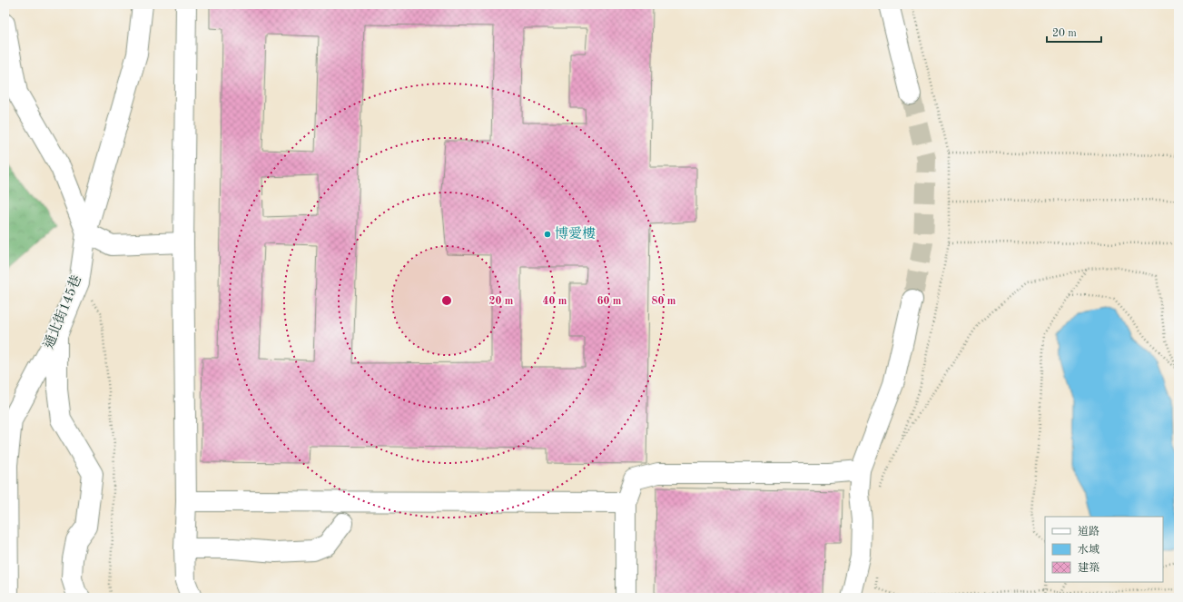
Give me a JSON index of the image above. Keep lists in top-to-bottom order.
{
  "streets": {
    "street": ["通北街145巷"]
  },
  "places": ["博愛樓"],
  "legend": ["道路", "水域", "建築"],
  "scale_bar": "20 m",
  "rings": [
    "20 m",
    "40 m",
    "60 m",
    "80 m"
  ]
}
